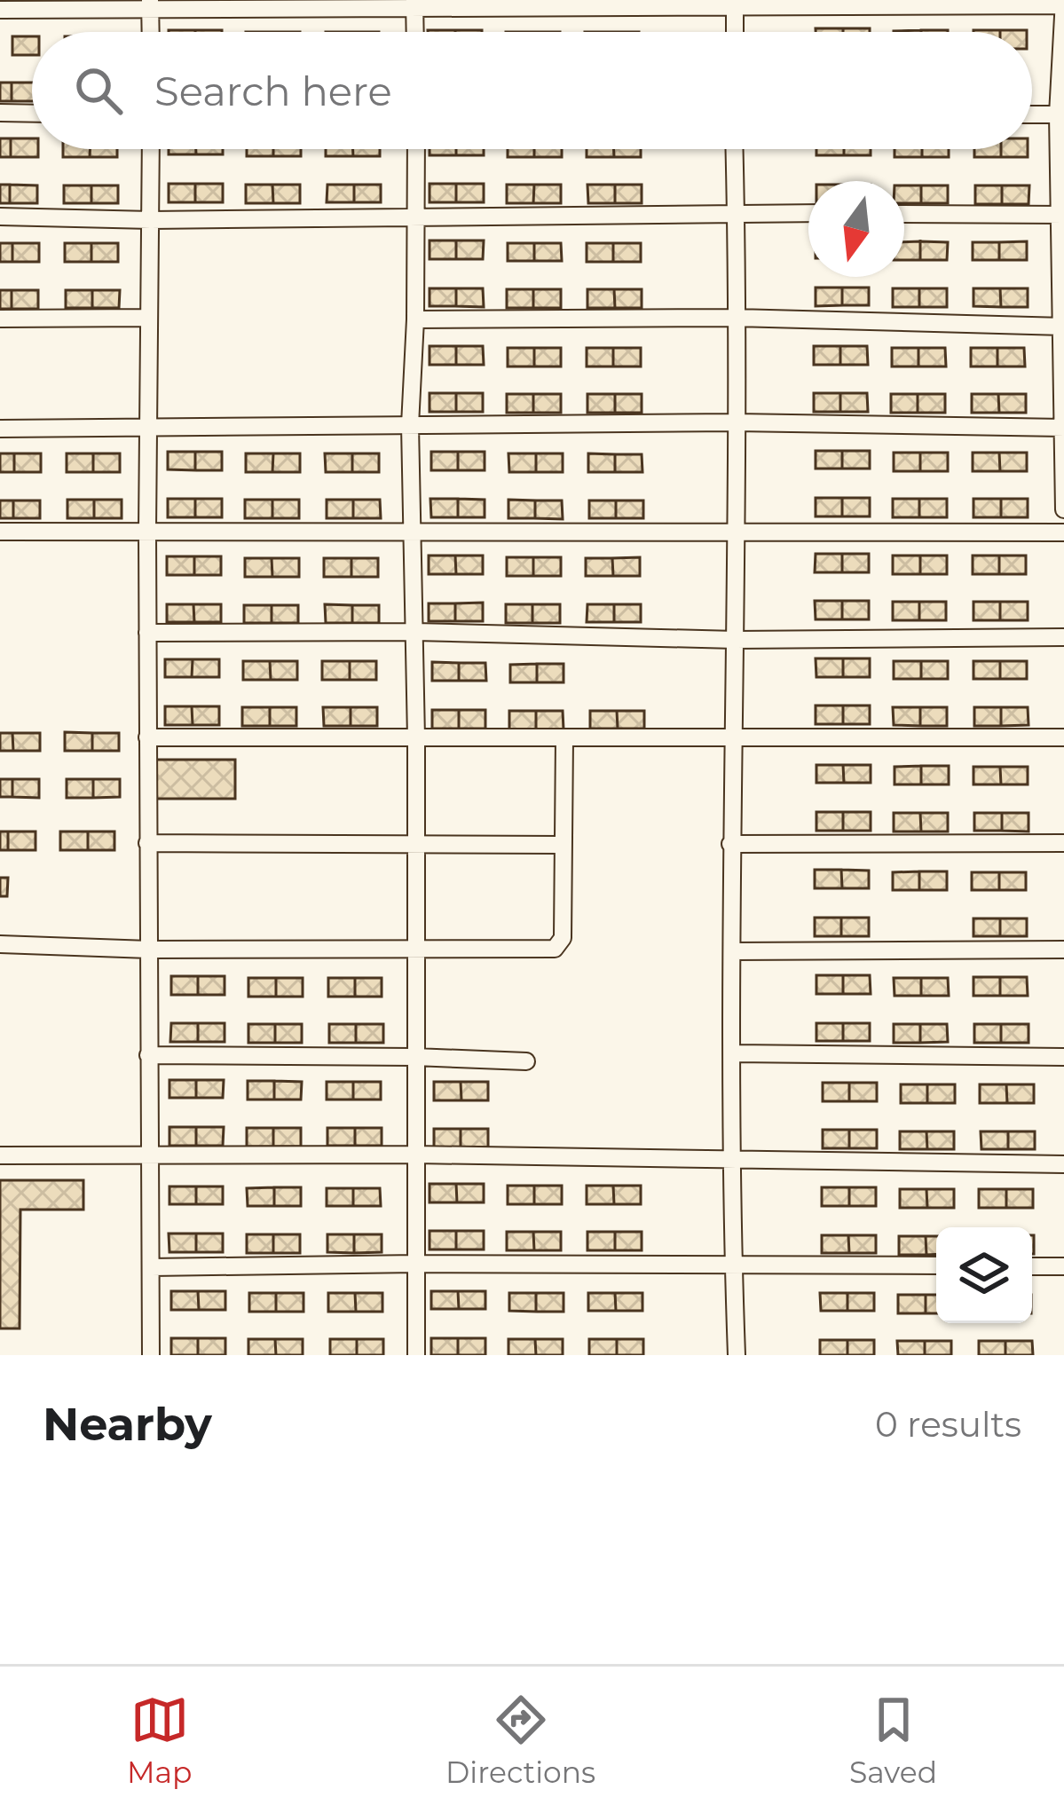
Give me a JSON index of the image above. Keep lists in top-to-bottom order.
{
  "north": "bottom",
  "page": {
    "search": "Search here",
    "heading": ["Nearby", "0 results"],
    "nav": ["Map", "Directions", "Saved"]
  }
}
